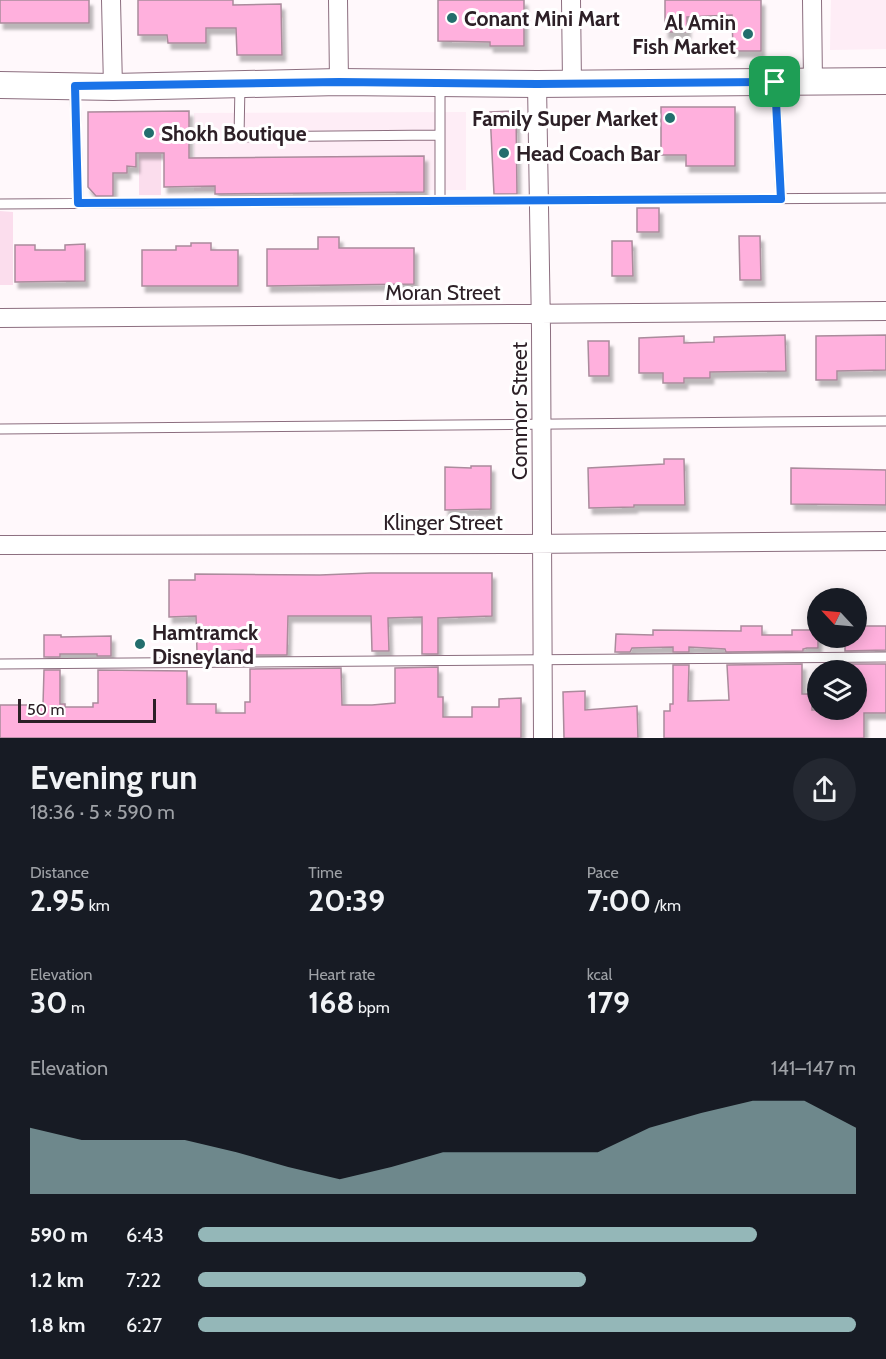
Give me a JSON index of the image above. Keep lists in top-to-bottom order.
{
  "streets": {
    "street": ["Moran Street", "Commor Street", "Klinger Street"]
  },
  "crossings": [
    ["Moran Street", "Commor Street"],
    ["Commor Street", "Klinger Street"]
  ],
  "places": [
    "Conant Mini Mart",
    "Al Amin Fish Market",
    "Family Super Market",
    "Shokh Boutique",
    "Head Coach Bar",
    "Hamtramck Disneyland"
  ],
  "scale_bar": "50 m",
  "north": "top left",
  "page": {
    "scale": "50 m",
    "heading": ["Evening run", "18:36 · 5 × 590 m"],
    "stats": [
      ["Distance", "2.95 km"],
      ["Time", "20:39"],
      ["Pace", "7:00 /km"],
      ["Elevation", "30 m"],
      ["Heart rate", "168 bpm"],
      ["kcal", "179"]
    ],
    "chart": ["Elevation", "141–147 m"],
    "list": [
      {
        "name": "590 m",
        "note": "6:43"
      },
      {
        "name": "1.2 km",
        "note": "7:22"
      },
      {
        "name": "1.8 km",
        "note": "6:27"
      }
    ]
  }
}
